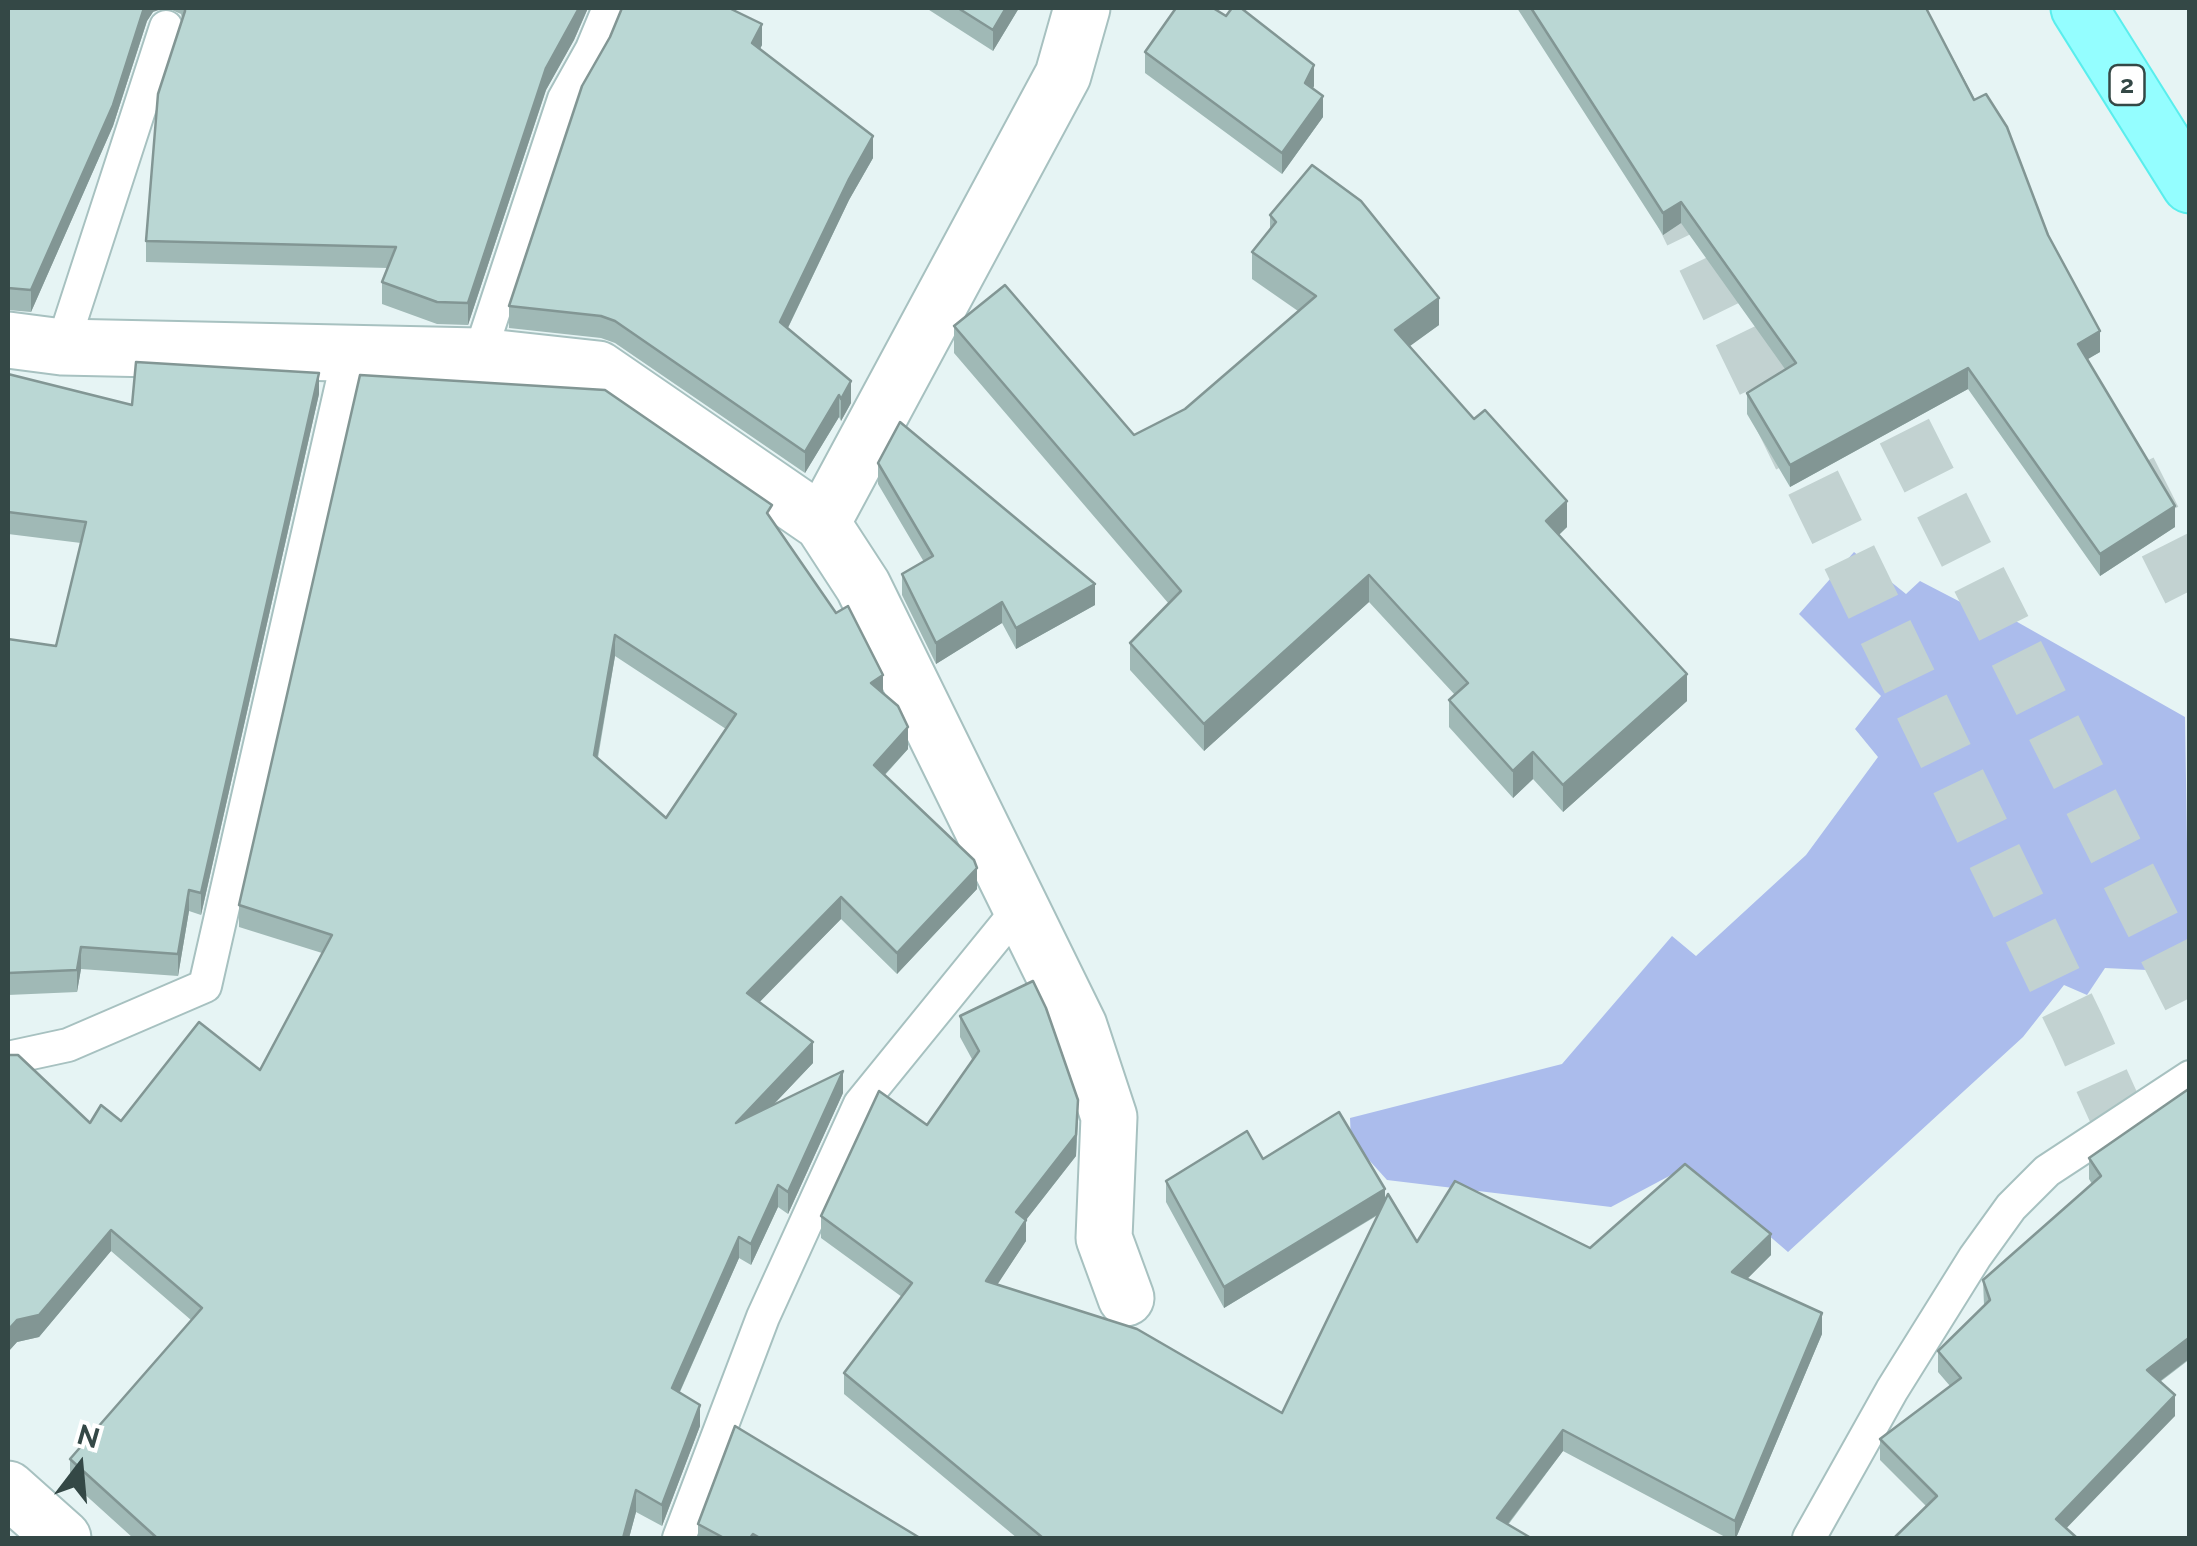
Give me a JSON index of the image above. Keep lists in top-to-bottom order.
{
  "streets": {
    "main road": ["2"]
  },
  "north": "top"
}
